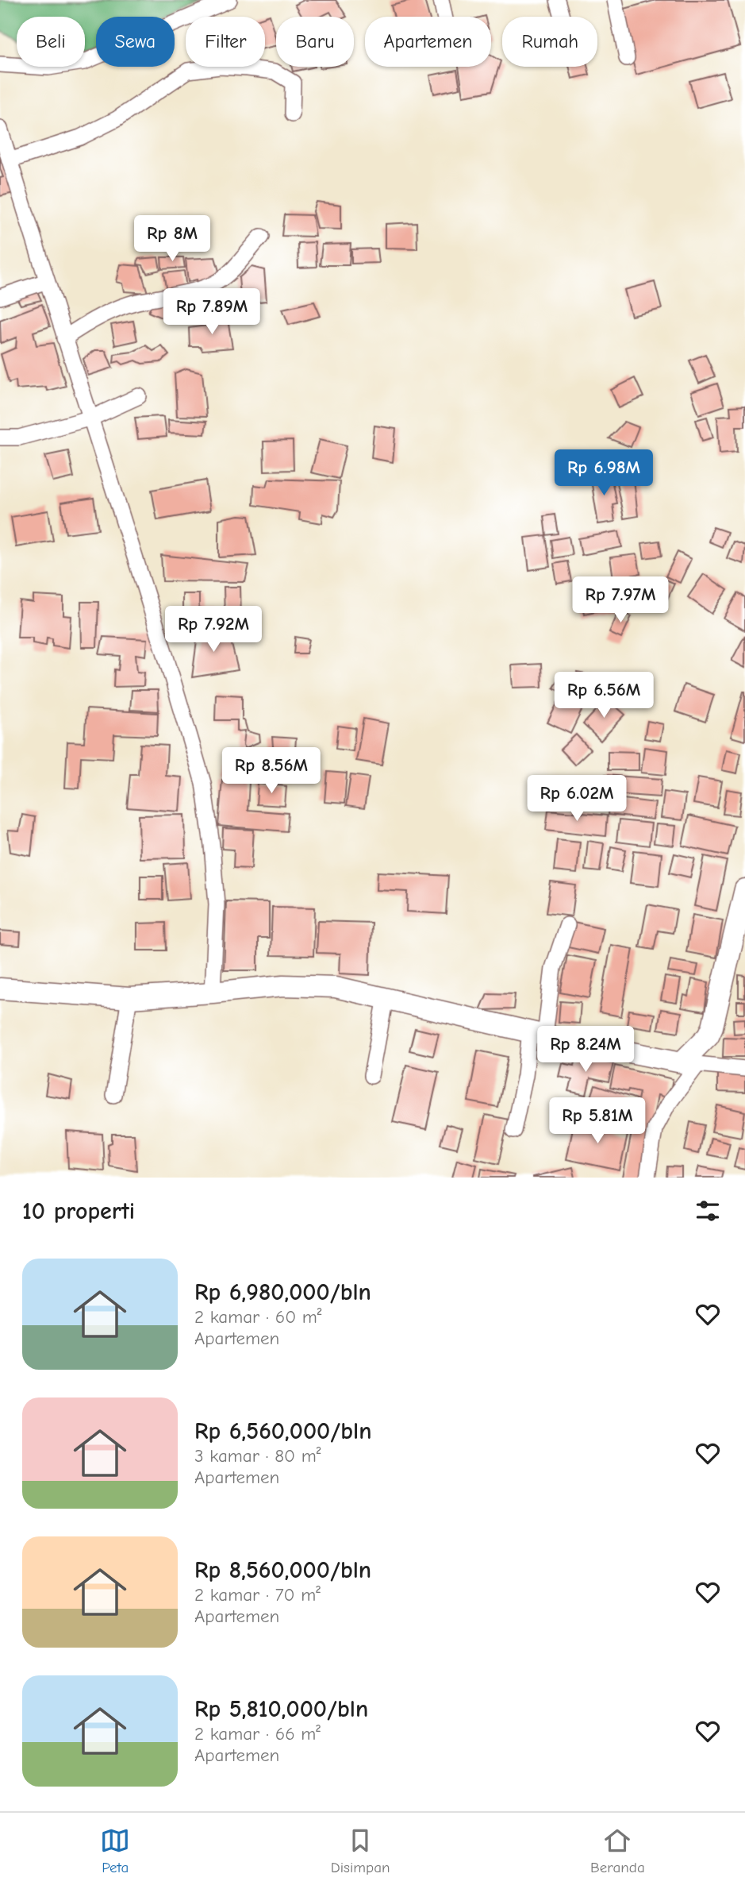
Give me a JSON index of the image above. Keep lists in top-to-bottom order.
{
  "page": {
    "chip": [
      "Beli",
      "Sewa",
      "Filter",
      "Baru",
      "Apartemen",
      "Rumah"
    ],
    "price": [
      "Rp 8M",
      "Rp 7.89M",
      "Rp 6.98M",
      "Rp 7.97M",
      "Rp 7.92M",
      "Rp 6.56M",
      "Rp 8.56M",
      "Rp 6.02M",
      "Rp 8.24M",
      "Rp 5.81M"
    ],
    "heading": "10 properti",
    "list": [
      {
        "name": "Rp 6,980,000/bln",
        "note": "2 kamar · 60 m² · Apartemen"
      },
      {
        "name": "Rp 6,560,000/bln",
        "note": "3 kamar · 80 m² · Apartemen"
      },
      {
        "name": "Rp 8,560,000/bln",
        "note": "2 kamar · 70 m² · Apartemen"
      },
      {
        "name": "Rp 5,810,000/bln",
        "note": "2 kamar · 66 m² · Apartemen"
      }
    ],
    "tabs": ["Peta", "Disimpan", "Beranda"]
  }
}
